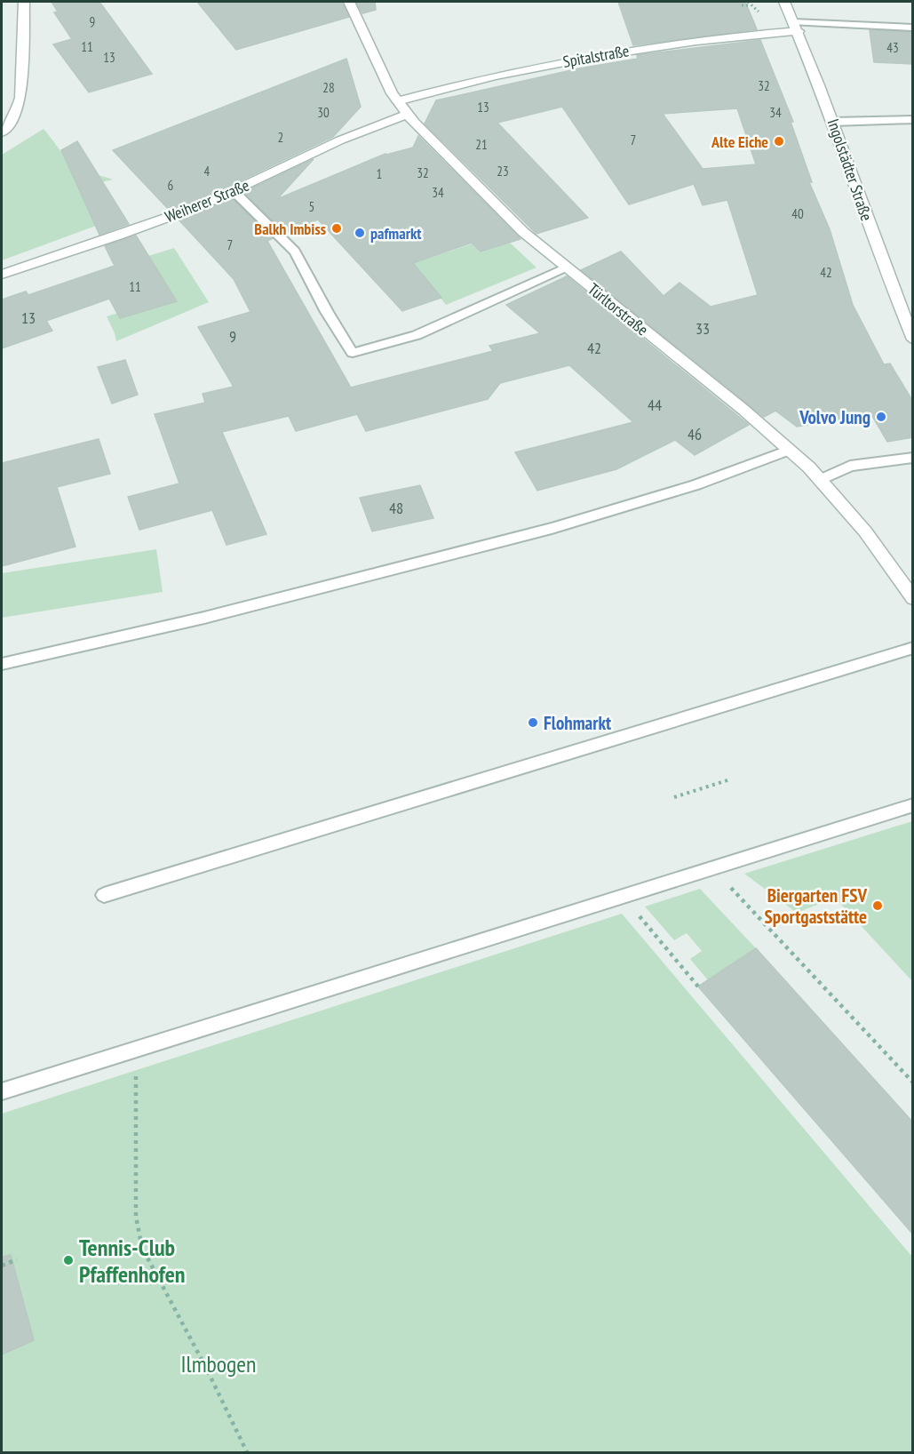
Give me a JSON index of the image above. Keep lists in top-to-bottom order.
{
  "streets": {
    "street": [
      "Spitalstraße",
      "Ingolstädter Straße",
      "Weiherer Straße",
      "Türltorstraße"
    ]
  },
  "crossings": [
    ["Spitalstraße", "Ingolstädter Straße"],
    ["Spitalstraße", "Türltorstraße"],
    ["Weiherer Straße", "Türltorstraße"]
  ],
  "parks": ["Ilmbogen"],
  "places": [
    "Alte Eiche",
    "Balkh Imbiss",
    "pafmarkt",
    "Volvo Jung",
    "Flohmarkt",
    "Biergarten FSV Sportgaststätte",
    "Tennis-Club Pfaffenhofen"
  ],
  "house_numbers": [
    "9",
    "11",
    "43",
    "13",
    "32",
    "28",
    "13",
    "30",
    "34",
    "2",
    "7",
    "21",
    "4",
    "23",
    "32",
    "1",
    "6",
    "34",
    "5",
    "40",
    "7",
    "42",
    "11",
    "13",
    "33",
    "9",
    "42",
    "44",
    "46",
    "48"
  ]
}
